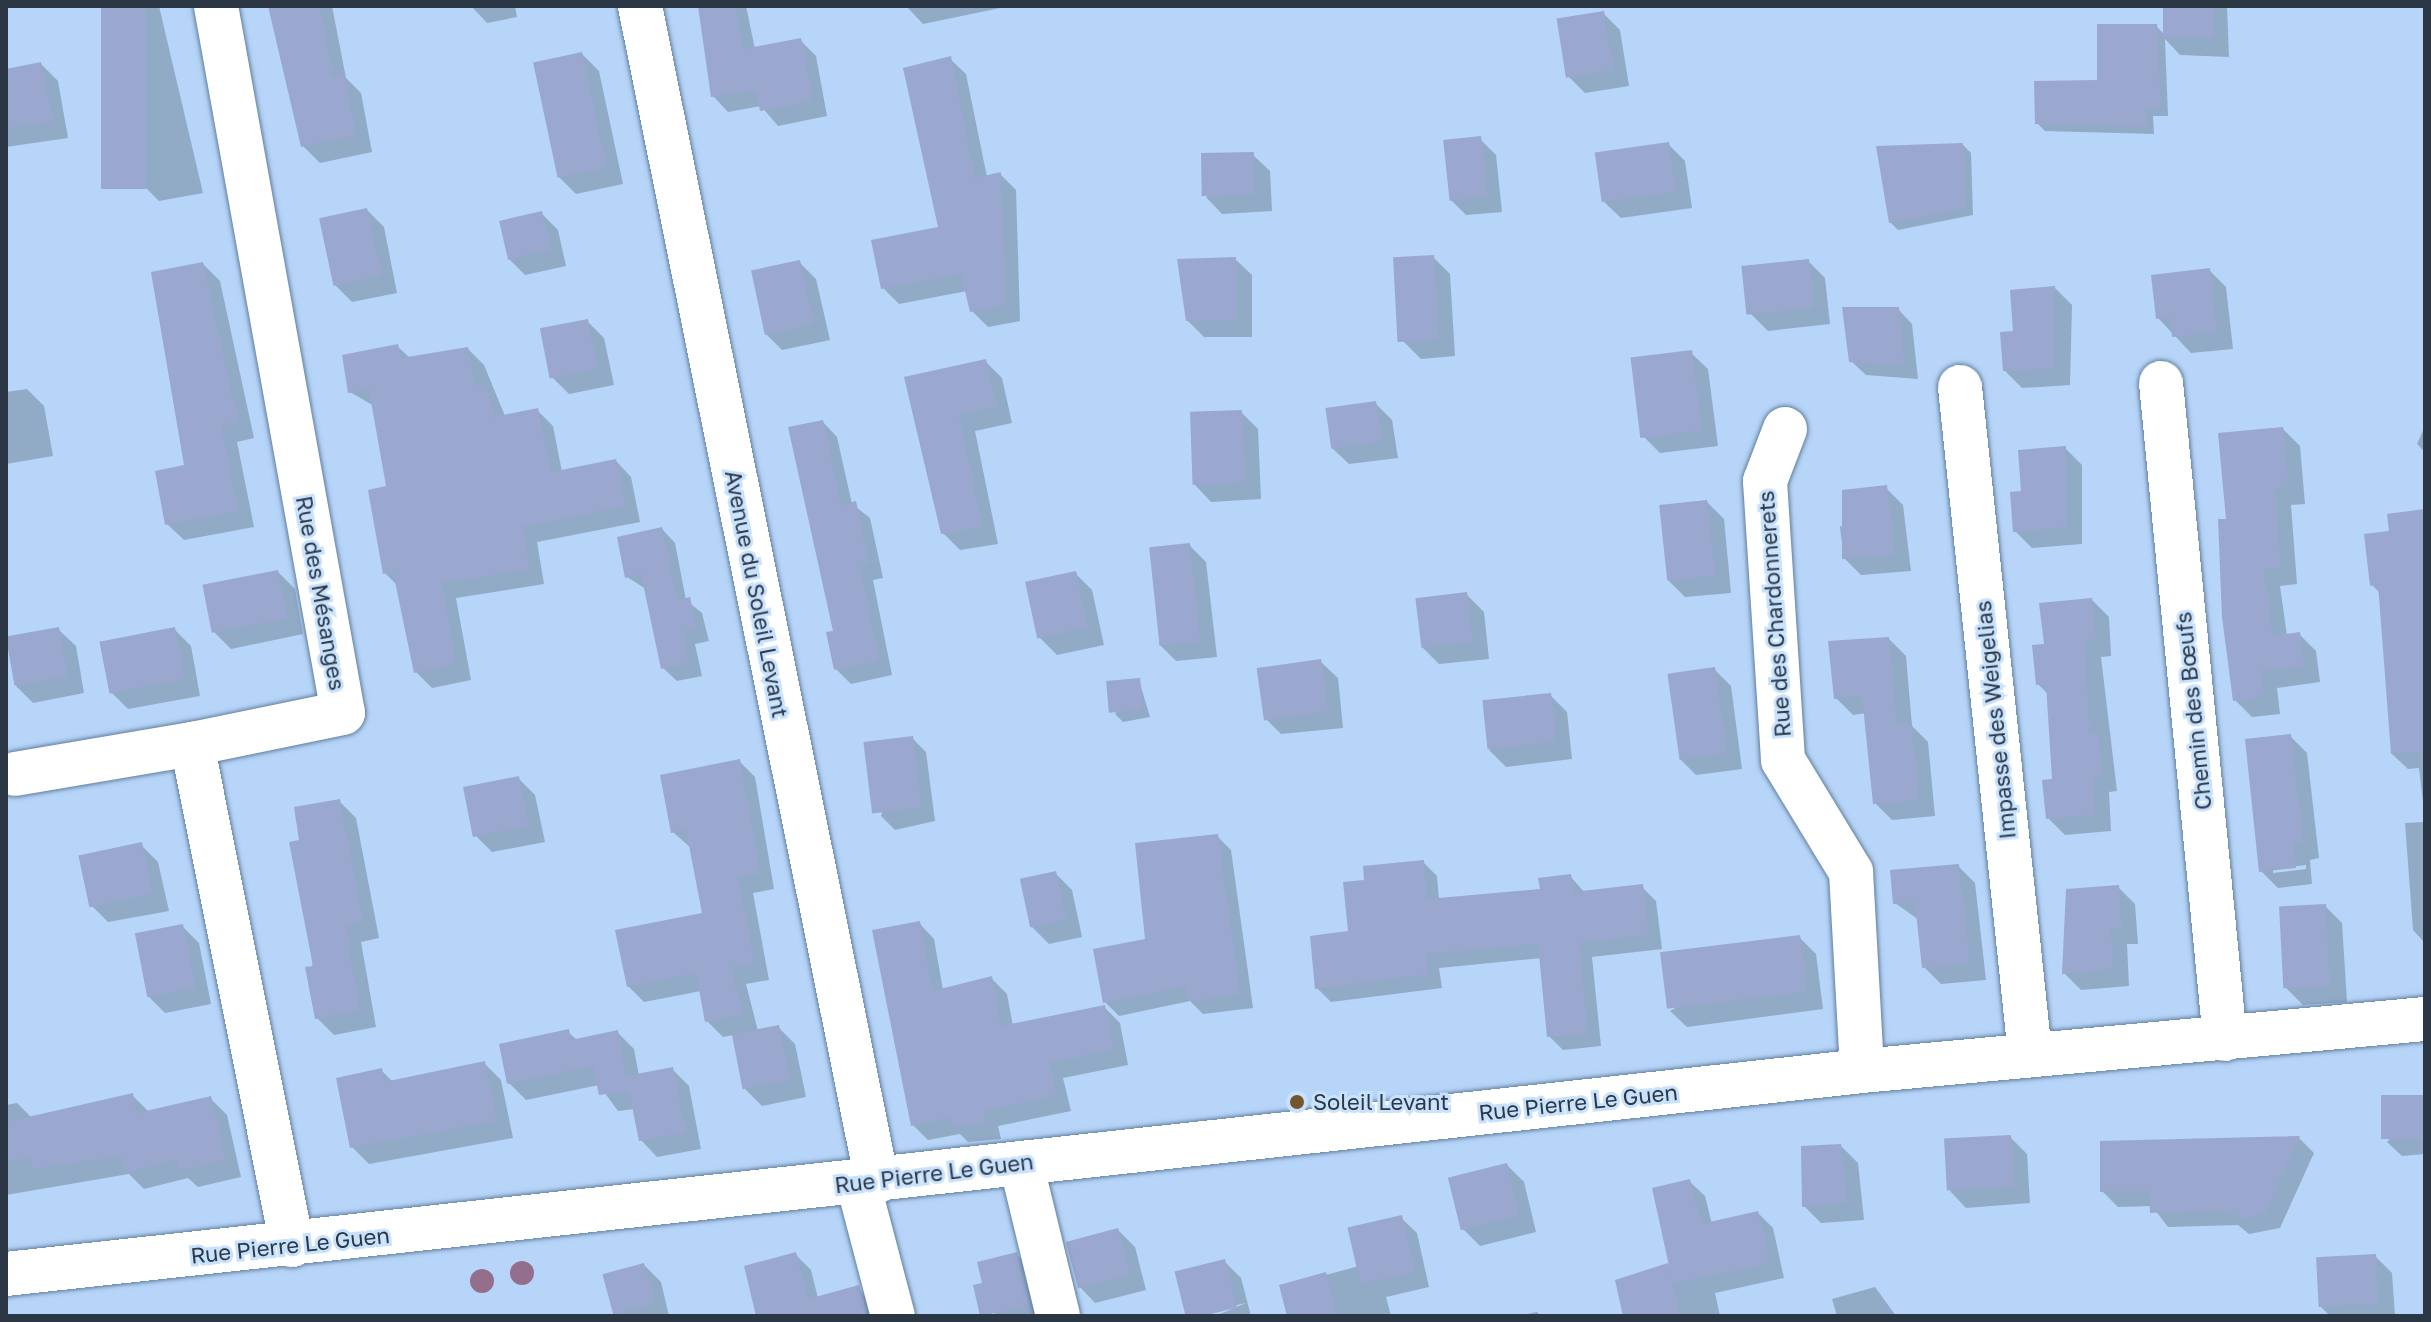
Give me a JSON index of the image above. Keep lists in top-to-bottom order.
{
  "streets": {
    "street": [
      "Rue des Mésanges",
      "Avenue du Soleil Levant",
      "Rue des Chardonnerets",
      "Chemin des Bœufs",
      "Impasse des Weigelias",
      "Rue Pierre Le Guen"
    ]
  },
  "crossings": [
    ["Avenue du Soleil Levant", "Rue Pierre Le Guen"],
    ["Rue des Chardonnerets", "Rue Pierre Le Guen"]
  ],
  "places": ["Soleil Levant"]
}
